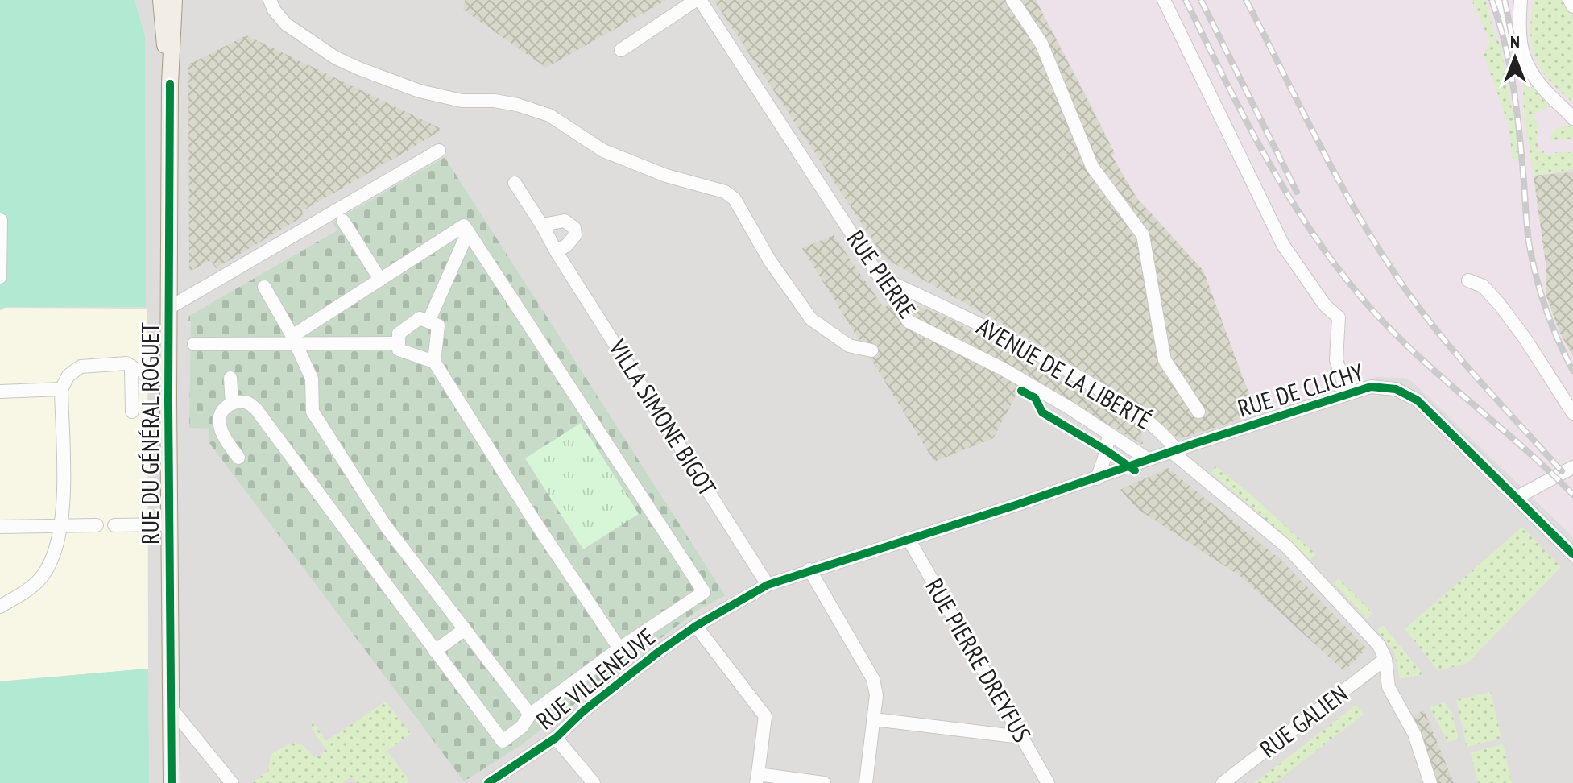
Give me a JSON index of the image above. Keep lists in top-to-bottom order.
{
  "streets": {
    "main road": ["RUE DU GÉNÉRAL ROGUET"],
    "street": [
      "RUE PIERRE",
      "AVENUE DE LA LIBERTÉ",
      "RUE DE CLICHY",
      "VILLA SIMONE BIGOT",
      "RUE PIERRE DREYFUS",
      "RUE VILLENEUVE",
      "RUE GALIEN"
    ]
  },
  "crossings": [
    ["RUE PIERRE", "AVENUE DE LA LIBERTÉ"],
    ["RUE PIERRE", "RUE DE CLICHY"],
    ["AVENUE DE LA LIBERTÉ", "RUE DE CLICHY"],
    ["AVENUE DE LA LIBERTÉ", "RUE GALIEN"],
    ["RUE DE CLICHY", "RUE PIERRE DREYFUS"],
    ["RUE DE CLICHY", "RUE VILLENEUVE"],
    ["VILLA SIMONE BIGOT", "RUE VILLENEUVE"],
    ["RUE PIERRE DREYFUS", "RUE VILLENEUVE"]
  ],
  "north": "top"
}
